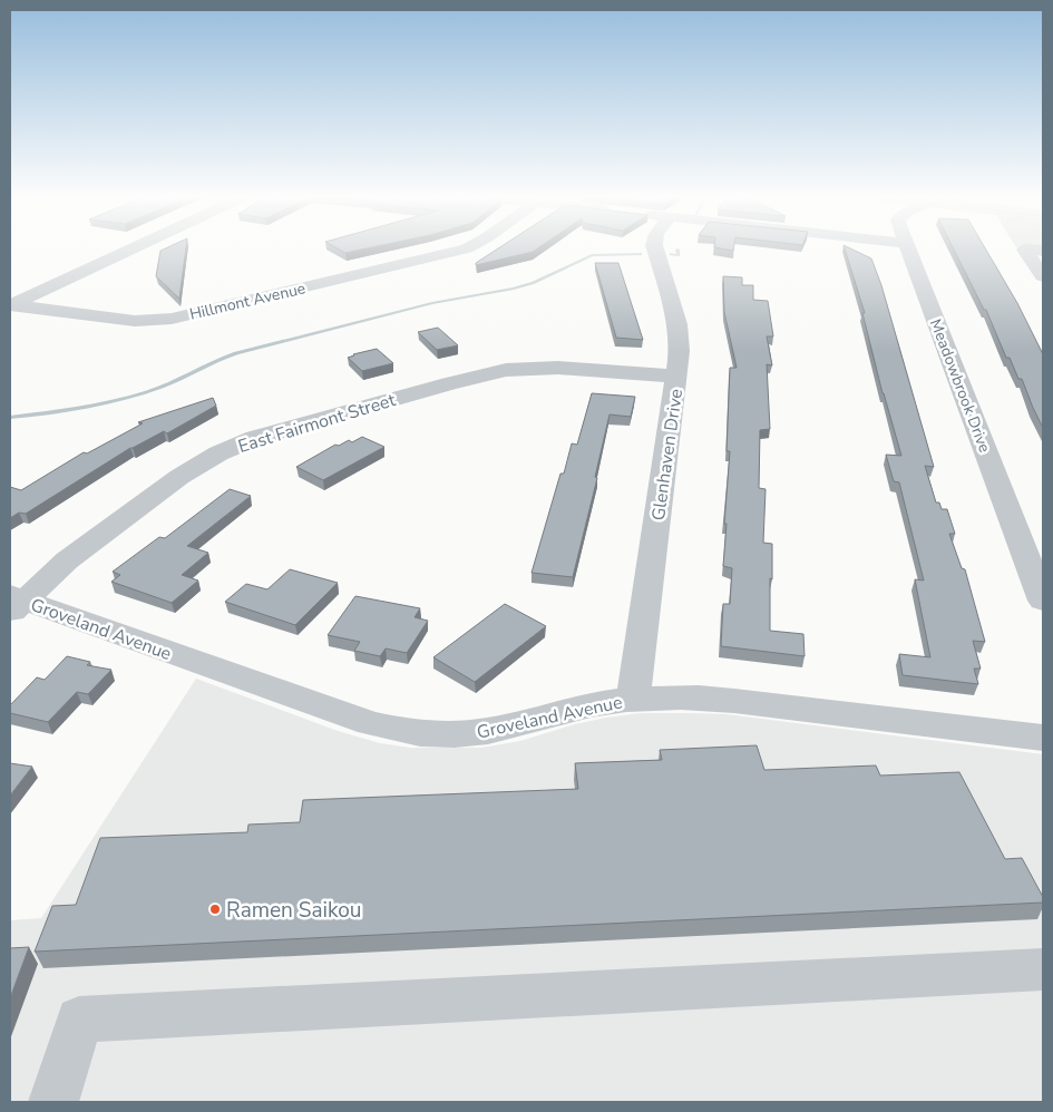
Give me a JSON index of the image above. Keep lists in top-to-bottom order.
{
  "streets": {
    "street": [
      "Hillmont Avenue",
      "Meadowbrook Drive",
      "East Fairmont Street",
      "Glenhaven Drive",
      "Groveland Avenue"
    ]
  },
  "crossings": [
    ["East Fairmont Street", "Glenhaven Drive"],
    ["East Fairmont Street", "Groveland Avenue"],
    ["Glenhaven Drive", "Groveland Avenue"]
  ],
  "places": ["Ramen Saikou"]
}
